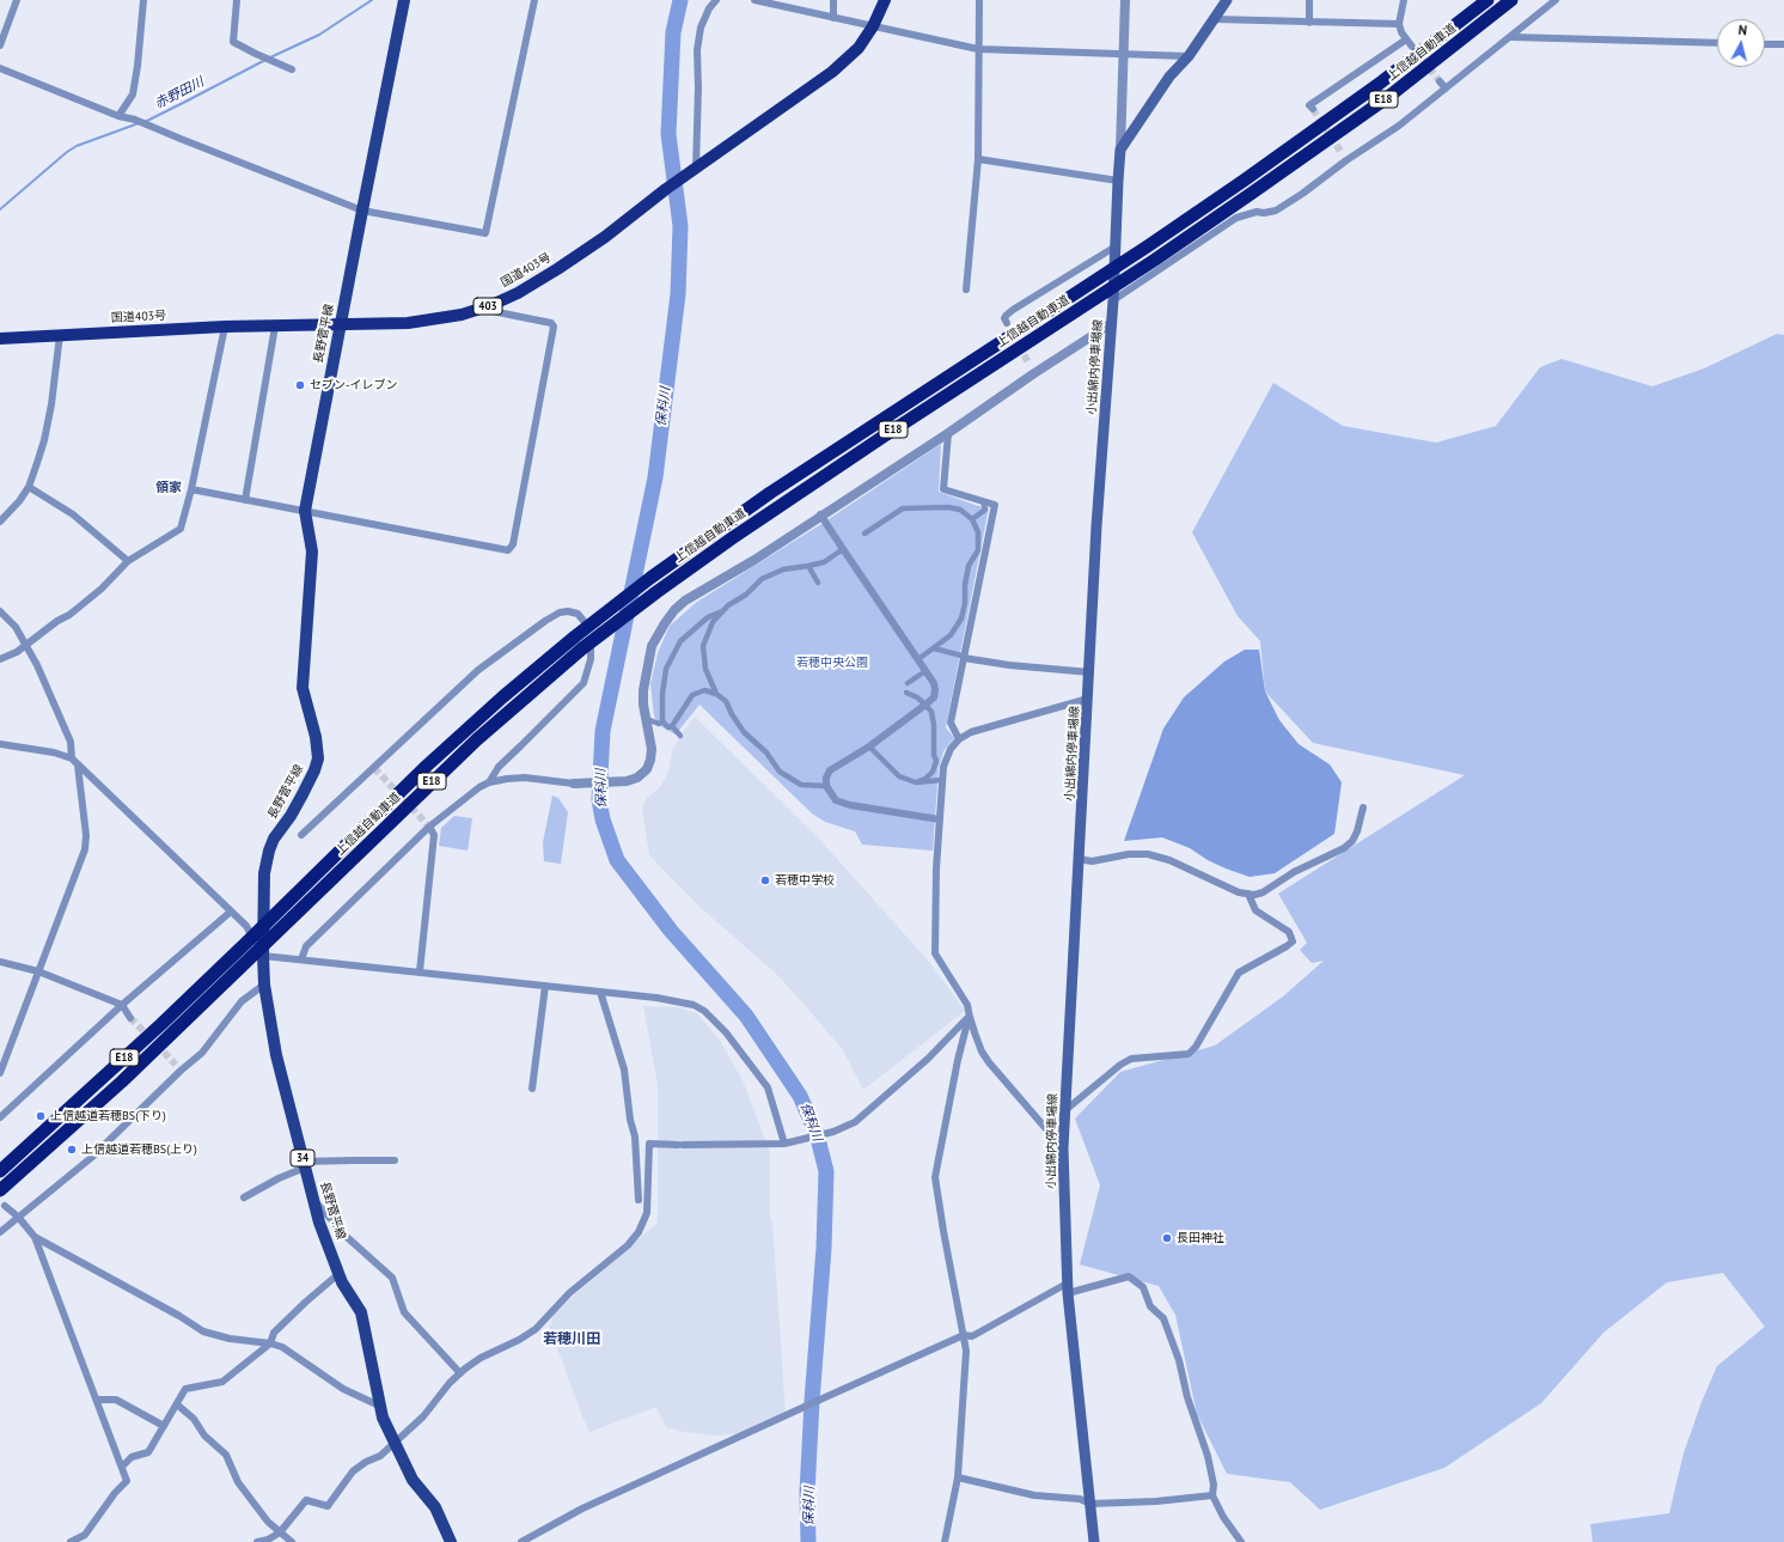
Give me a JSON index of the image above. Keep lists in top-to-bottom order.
{
  "streets": {
    "highway": [
      "上信越自動車道",
      "E18",
      "国道403号",
      "403"
    ],
    "main road": ["長野菅平線", "小出綿内停車場線", "34"]
  },
  "crossings": [
    ["国道403号", "長野菅平線"]
  ],
  "districts": ["領家", "若穂川田"],
  "water": ["赤野田川", "保科川"],
  "parks": ["若穂中央公園"],
  "places": [
    "セブン-イレブン",
    "若穂中学校",
    "上信越道若穂BS(下り)",
    "上信越道若穂BS(上り)",
    "長田神社"
  ],
  "north": "top"
}
